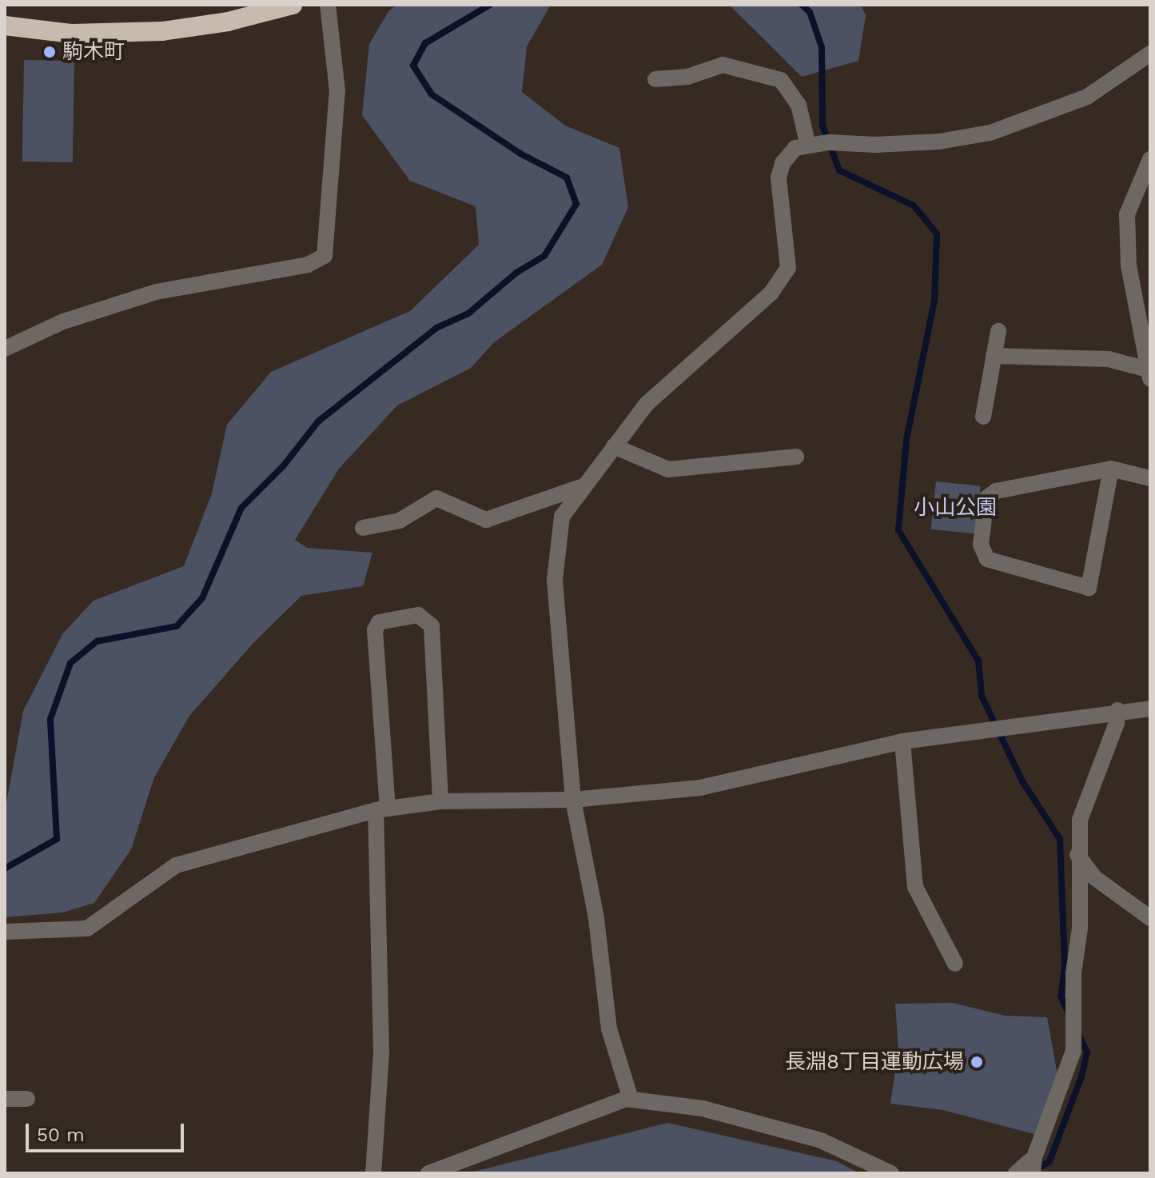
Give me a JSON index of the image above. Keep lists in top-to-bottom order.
{
  "parks": ["小山公園"],
  "places": ["駒木町", "長淵8丁目運動広場"],
  "scale_bar": "50 m"
}
